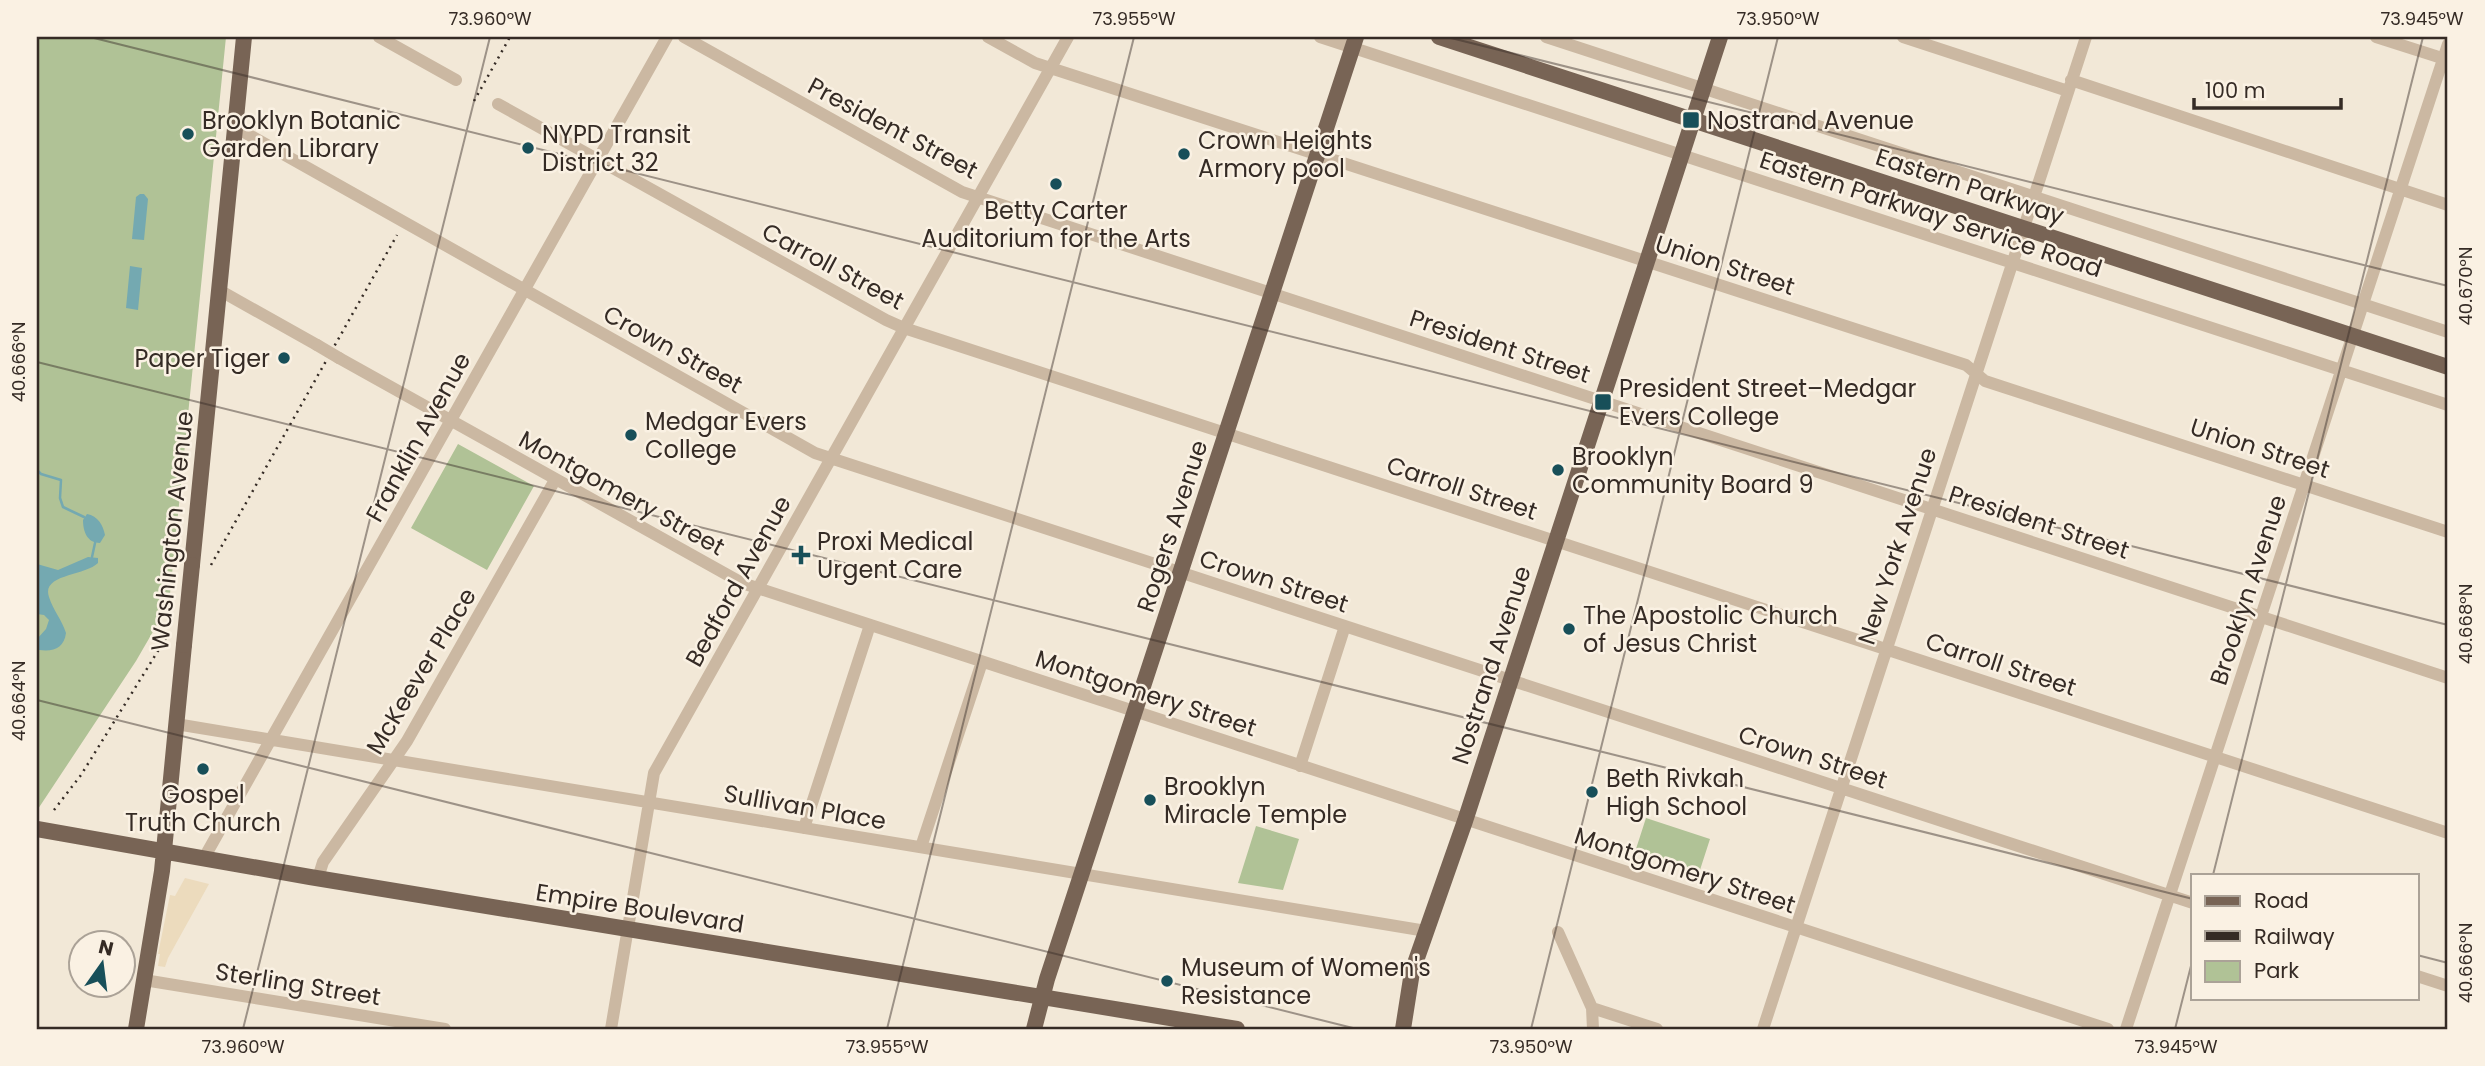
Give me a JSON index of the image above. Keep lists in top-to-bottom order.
{
  "streets": {
    "main road": [
      "Eastern Parkway",
      "Rogers Avenue",
      "Washington Avenue",
      "Nostrand Avenue",
      "Empire Boulevard"
    ],
    "street": [
      "President Street",
      "Eastern Parkway Service Road",
      "Union Street",
      "Carroll Street",
      "Crown Street",
      "Franklin Avenue",
      "Montgomery Street",
      "New York Avenue",
      "Bedford Avenue",
      "Brooklyn Avenue",
      "McKeever Place",
      "Sullivan Place",
      "Sterling Street"
    ]
  },
  "crossings": [
    ["President Street", "Rogers Avenue"],
    ["President Street", "New York Avenue"],
    ["President Street", "Bedford Avenue"],
    ["President Street", "Brooklyn Avenue"],
    ["President Street", "Nostrand Avenue"],
    ["Eastern Parkway", "New York Avenue"],
    ["Eastern Parkway", "Brooklyn Avenue"],
    ["Eastern Parkway", "Nostrand Avenue"],
    ["Eastern Parkway Service Road", "Rogers Avenue"],
    ["Eastern Parkway Service Road", "New York Avenue"],
    ["Eastern Parkway Service Road", "Brooklyn Avenue"],
    ["Eastern Parkway Service Road", "Nostrand Avenue"],
    ["Union Street", "Rogers Avenue"],
    ["Union Street", "New York Avenue"],
    ["Union Street", "Bedford Avenue"],
    ["Union Street", "Brooklyn Avenue"],
    ["Union Street", "Nostrand Avenue"],
    ["Carroll Street", "Franklin Avenue"],
    ["Carroll Street", "Rogers Avenue"],
    ["Carroll Street", "New York Avenue"],
    ["Carroll Street", "Bedford Avenue"],
    ["Carroll Street", "Brooklyn Avenue"],
    ["Carroll Street", "Nostrand Avenue"],
    ["Crown Street", "Franklin Avenue"],
    ["Crown Street", "Rogers Avenue"],
    ["Crown Street", "Washington Avenue"],
    ["Crown Street", "New York Avenue"],
    ["Crown Street", "Bedford Avenue"],
    ["Crown Street", "Brooklyn Avenue"],
    ["Crown Street", "Nostrand Avenue"],
    ["Franklin Avenue", "Montgomery Street"],
    ["Franklin Avenue", "Sullivan Place"],
    ["Franklin Avenue", "Empire Boulevard"],
    ["Montgomery Street", "Rogers Avenue"],
    ["Montgomery Street", "Washington Avenue"],
    ["Montgomery Street", "New York Avenue"],
    ["Montgomery Street", "Bedford Avenue"],
    ["Montgomery Street", "Nostrand Avenue"],
    ["Montgomery Street", "McKeever Place"],
    ["Rogers Avenue", "Sullivan Place"],
    ["Rogers Avenue", "Empire Boulevard"],
    ["Washington Avenue", "Sullivan Place"],
    ["Washington Avenue", "Empire Boulevard"],
    ["Washington Avenue", "Sterling Street"],
    ["Bedford Avenue", "Sullivan Place"],
    ["Bedford Avenue", "Empire Boulevard"],
    ["Nostrand Avenue", "Sullivan Place"],
    ["McKeever Place", "Sullivan Place"],
    ["McKeever Place", "Empire Boulevard"]
  ],
  "places": {
    "transit": ["Nostrand Avenue", "President Street–Medgar Evers College"],
    "other": [
      "Brooklyn Botanic Garden Library",
      "NYPD Transit District 32",
      "Crown Heights Armory pool",
      "Betty Carter Auditorium for the Arts",
      "Paper Tiger",
      "Medgar Evers College",
      "Brooklyn Community Board 9",
      "The Apostolic Church of Jesus Christ",
      "Gospel Truth Church",
      "Beth Rivkah High School",
      "Brooklyn Miracle Temple",
      "Museum of Women's Resistance"
    ],
    "health": ["Proxi Medical Urgent Care"]
  },
  "legend": ["Road", "Railway", "Park"],
  "scale_bar": "100 m",
  "north": "top",
  "coordinates": [
    "73.960°W",
    "73.955°W",
    "73.950°W",
    "73.945°W",
    "40.670°N",
    "40.666°N",
    "40.668°N",
    "40.664°N"
  ]
}
